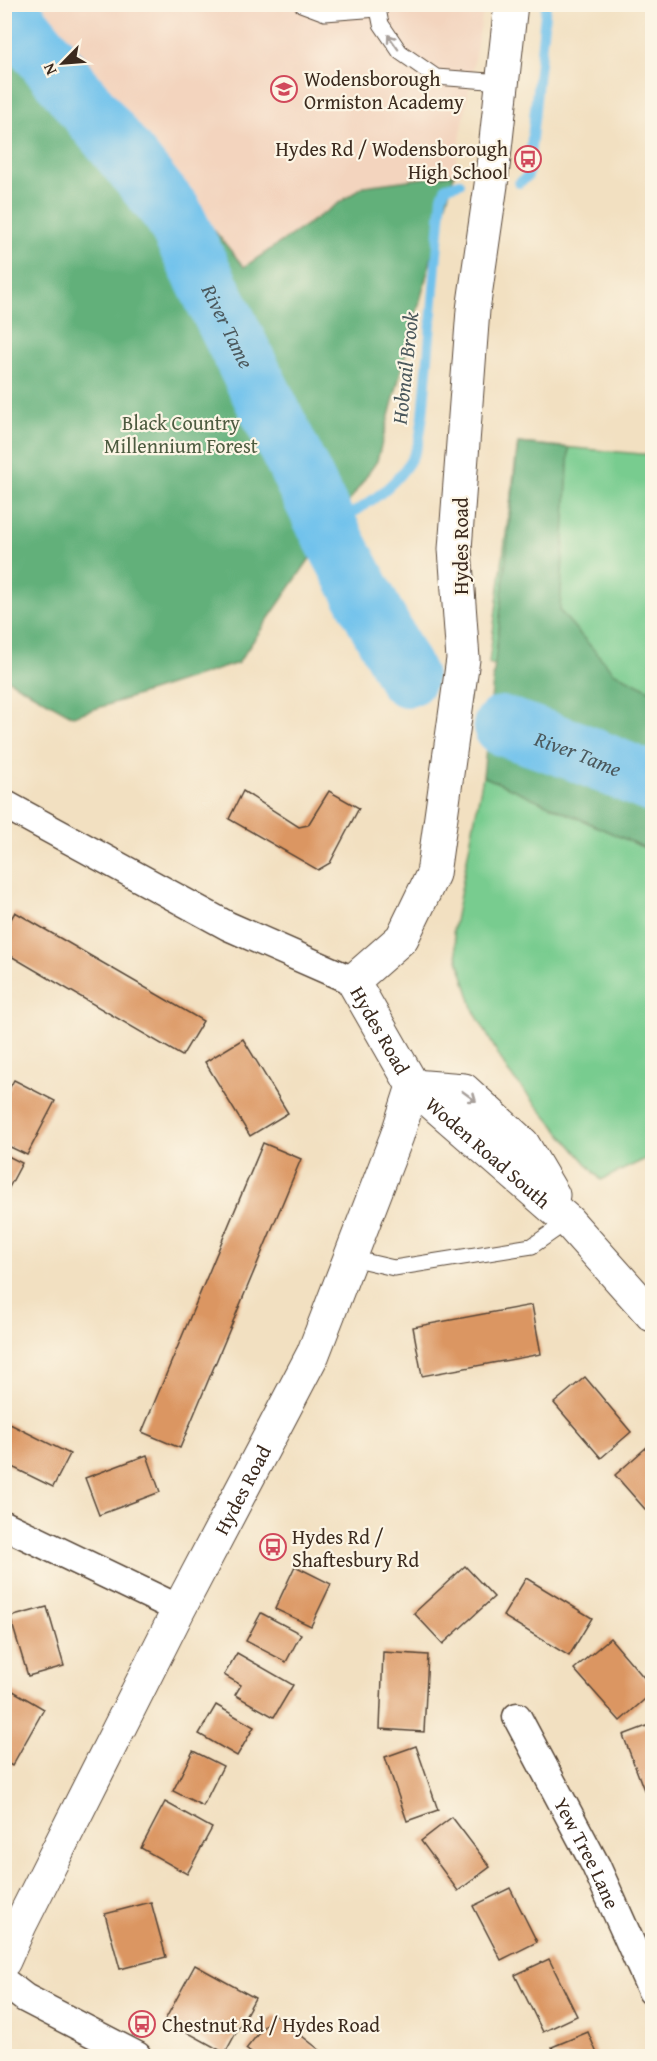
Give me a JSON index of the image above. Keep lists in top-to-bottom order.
{
  "streets": {
    "street": ["Hydes Road", "Woden Road South", "Yew Tree Lane"]
  },
  "crossings": [
    ["Hydes Road", "Woden Road South"]
  ],
  "water": ["River Tame", "Hobnail Brook"],
  "parks": ["Black Country Millennium Forest"],
  "places": {
    "school or university": ["Wodensborough Ormiston Academy"],
    "bus stop": ["Hydes Rd / Wodensborough High School", "Hydes Rd / Shaftesbury Rd", "Chestnut Rd / Hydes Road"]
  },
  "north": "bottom left"
}
